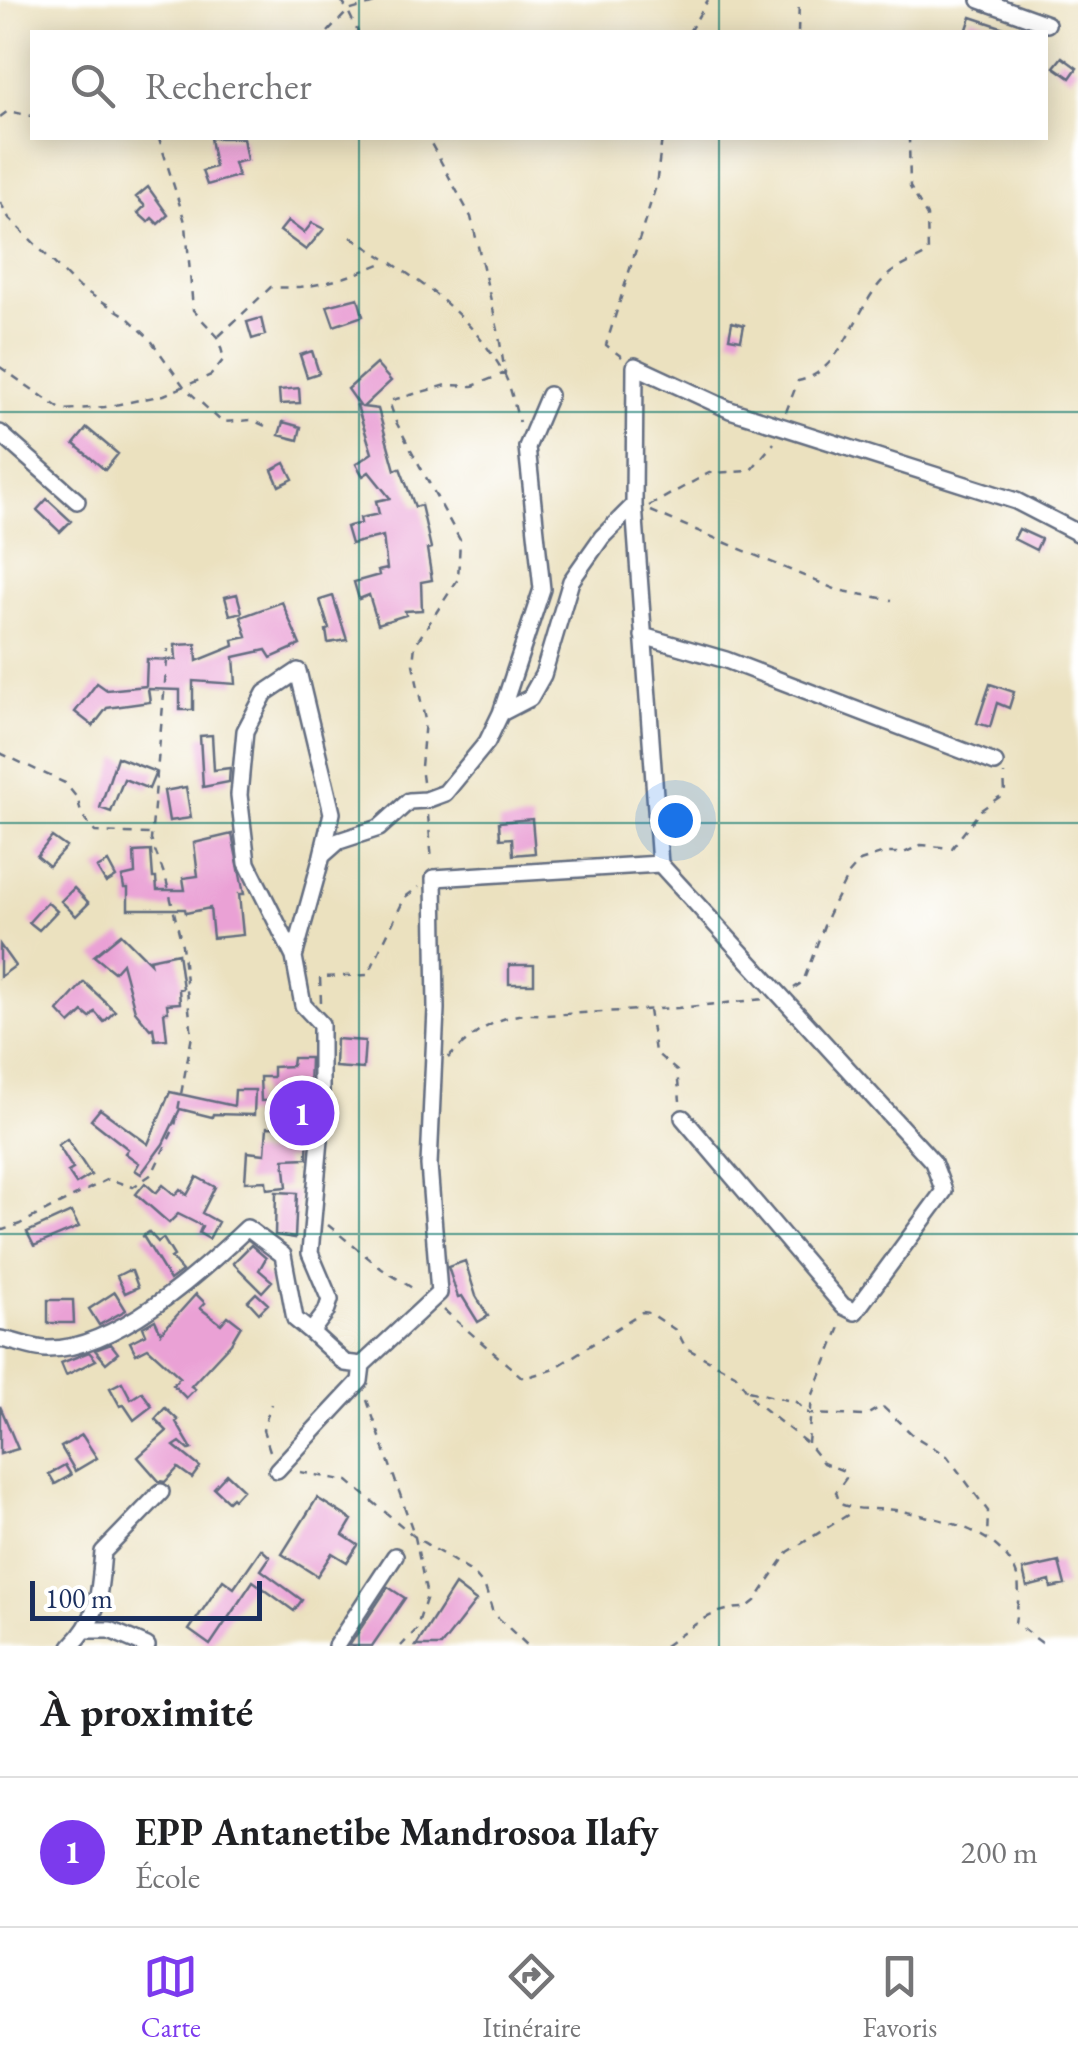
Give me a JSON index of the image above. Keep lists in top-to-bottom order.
{
  "scale_bar": "100 m",
  "page": {
    "search": "Rechercher",
    "pins": "1",
    "scale": "100 m",
    "heading": "À proximité",
    "list": [
      {
        "mark": "1",
        "name": "EPP Antanetibe Mandrosoa Ilafy",
        "note": "École",
        "value": "200 m"
      }
    ],
    "nav": ["Carte", "Itinéraire", "Favoris"]
  }
}
